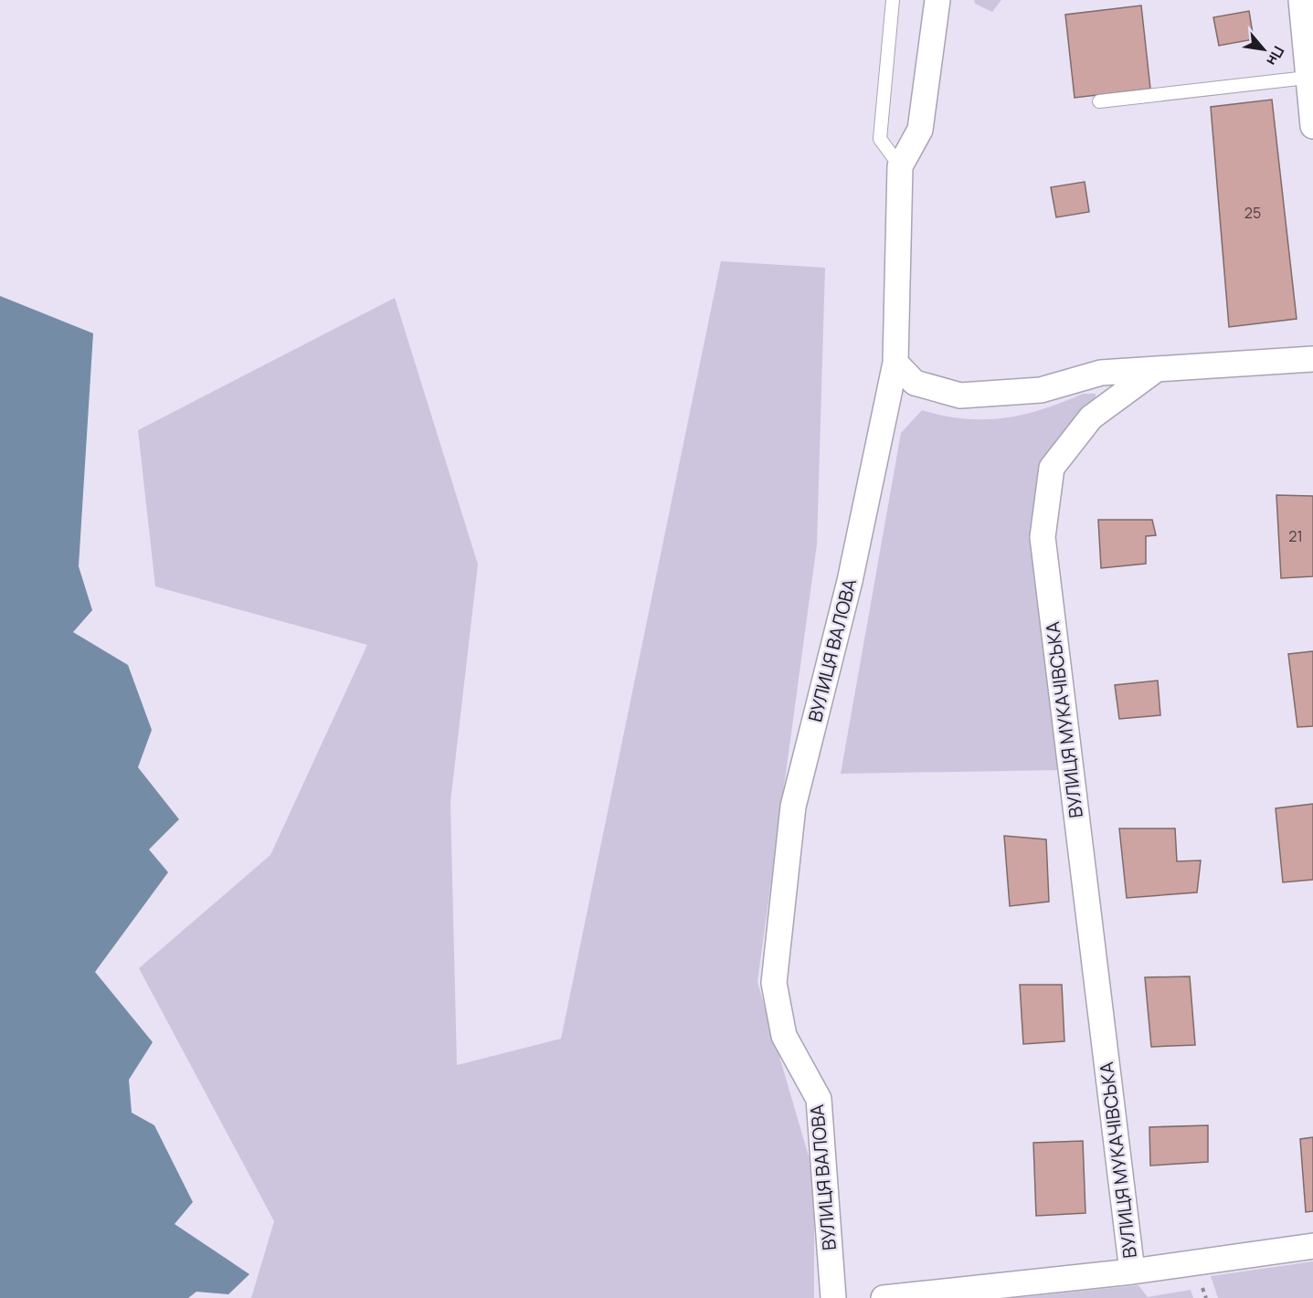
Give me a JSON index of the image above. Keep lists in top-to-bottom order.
{
  "streets": {
    "street": ["ВУЛИЦЯ ВАЛОВА", "ВУЛИЦЯ МУКАЧІВСЬКА"]
  },
  "house_numbers": ["25", "21"],
  "north": "bottom right"
}
